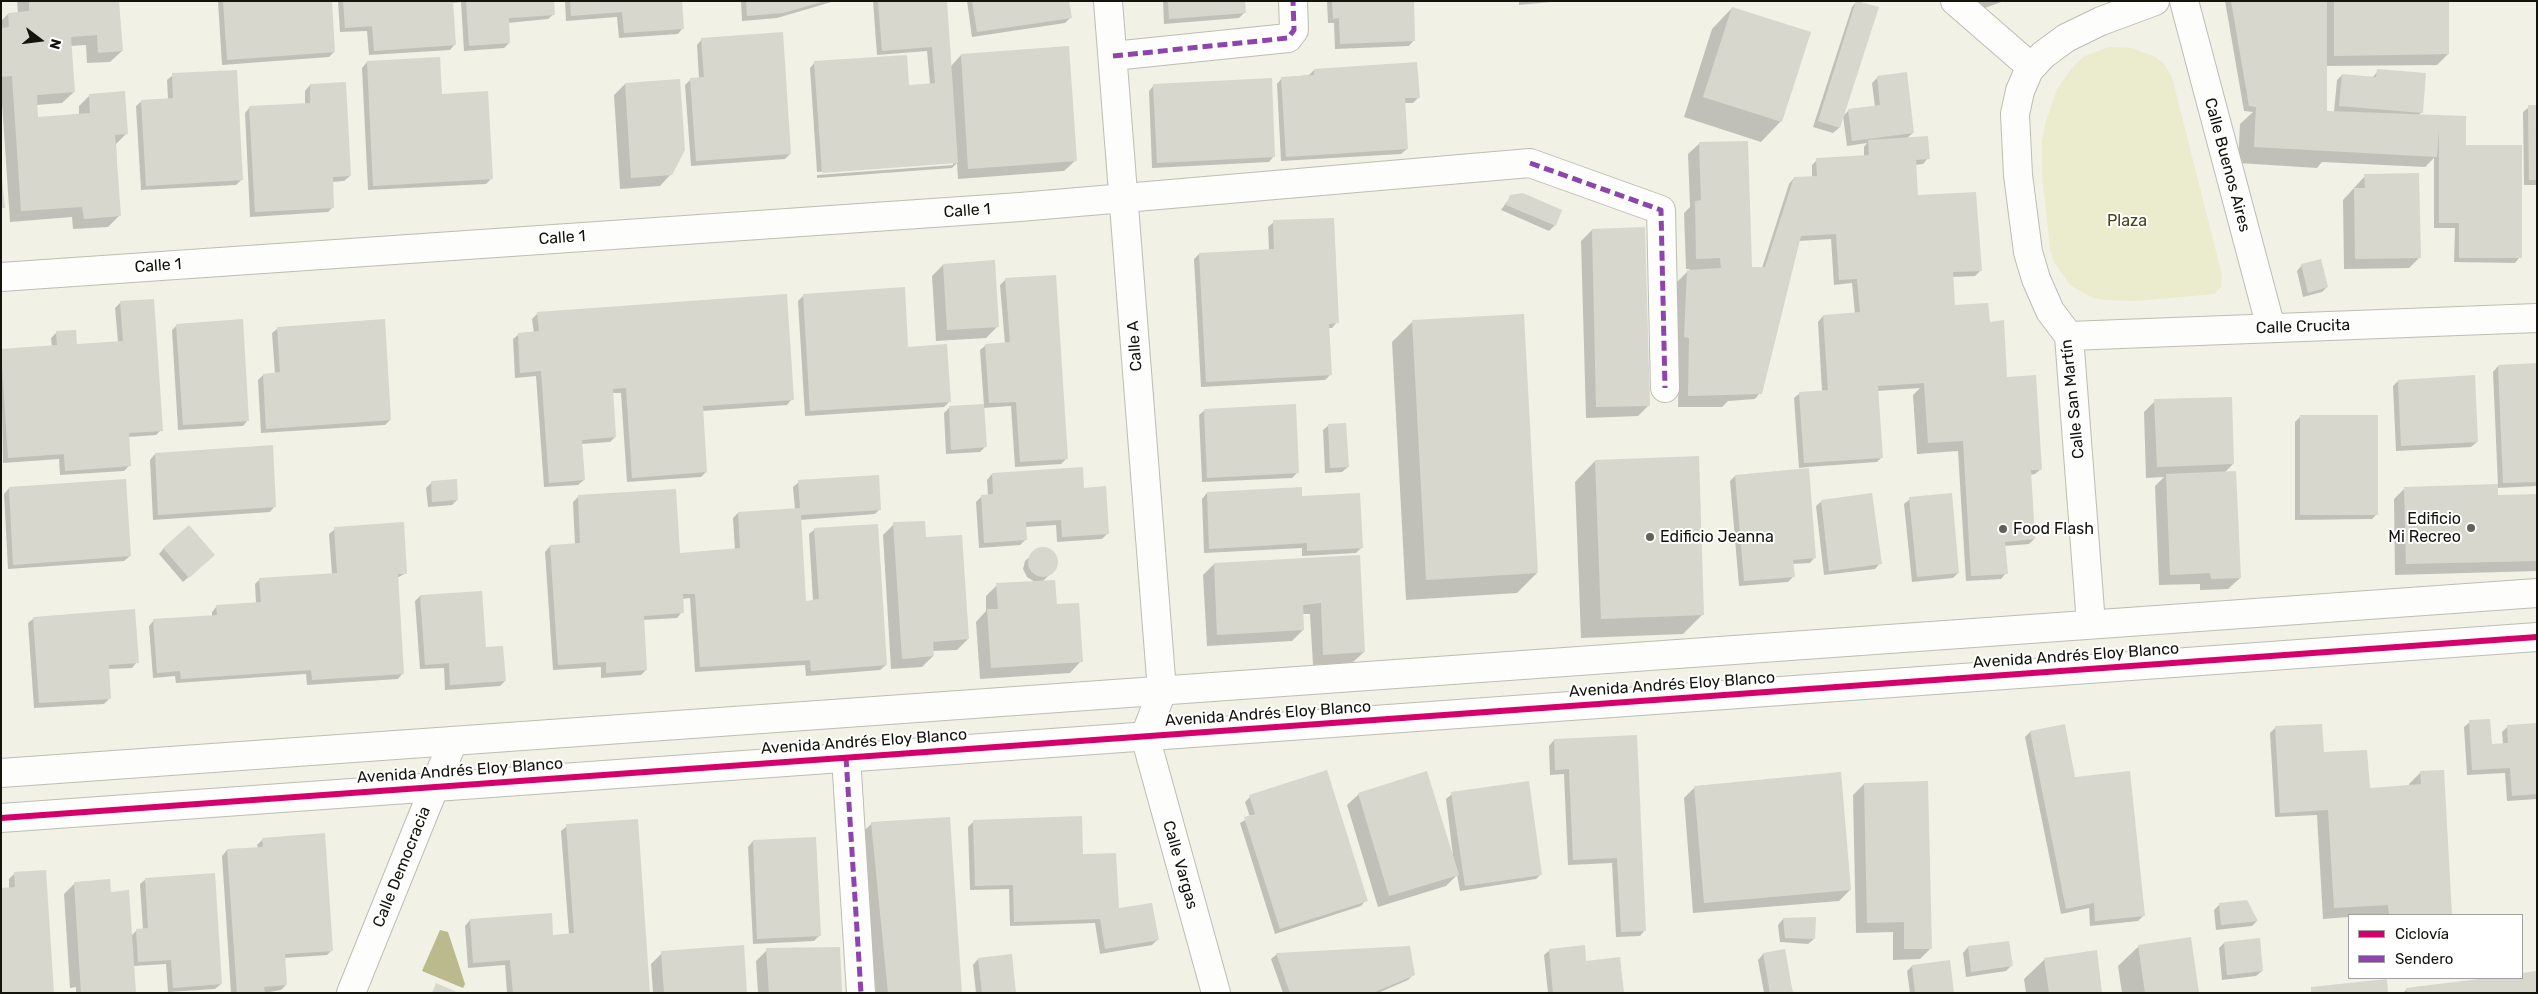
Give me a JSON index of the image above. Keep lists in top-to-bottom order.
{
  "streets": {
    "street": [
      "Calle Buenos Aires",
      "Calle 1",
      "Calle Crucita",
      "Calle A",
      "Calle San Martín",
      "Avenida Andrés Eloy Blanco",
      "Calle Vargas",
      "Calle Democracia"
    ]
  },
  "crossings": [
    ["Calle Buenos Aires", "Calle Crucita"],
    ["Calle 1", "Calle A"],
    ["Calle Crucita", "Calle San Martín"],
    ["Calle A", "Avenida Andrés Eloy Blanco"],
    ["Calle San Martín", "Avenida Andrés Eloy Blanco"],
    ["Avenida Andrés Eloy Blanco", "Calle Vargas"],
    ["Avenida Andrés Eloy Blanco", "Calle Democracia"]
  ],
  "parks": ["Plaza"],
  "places": ["Edificio Mi Recreo", "Food Flash", "Edificio Jeanna"],
  "legend": ["Ciclovía", "Sendero"],
  "north": "right"
}
